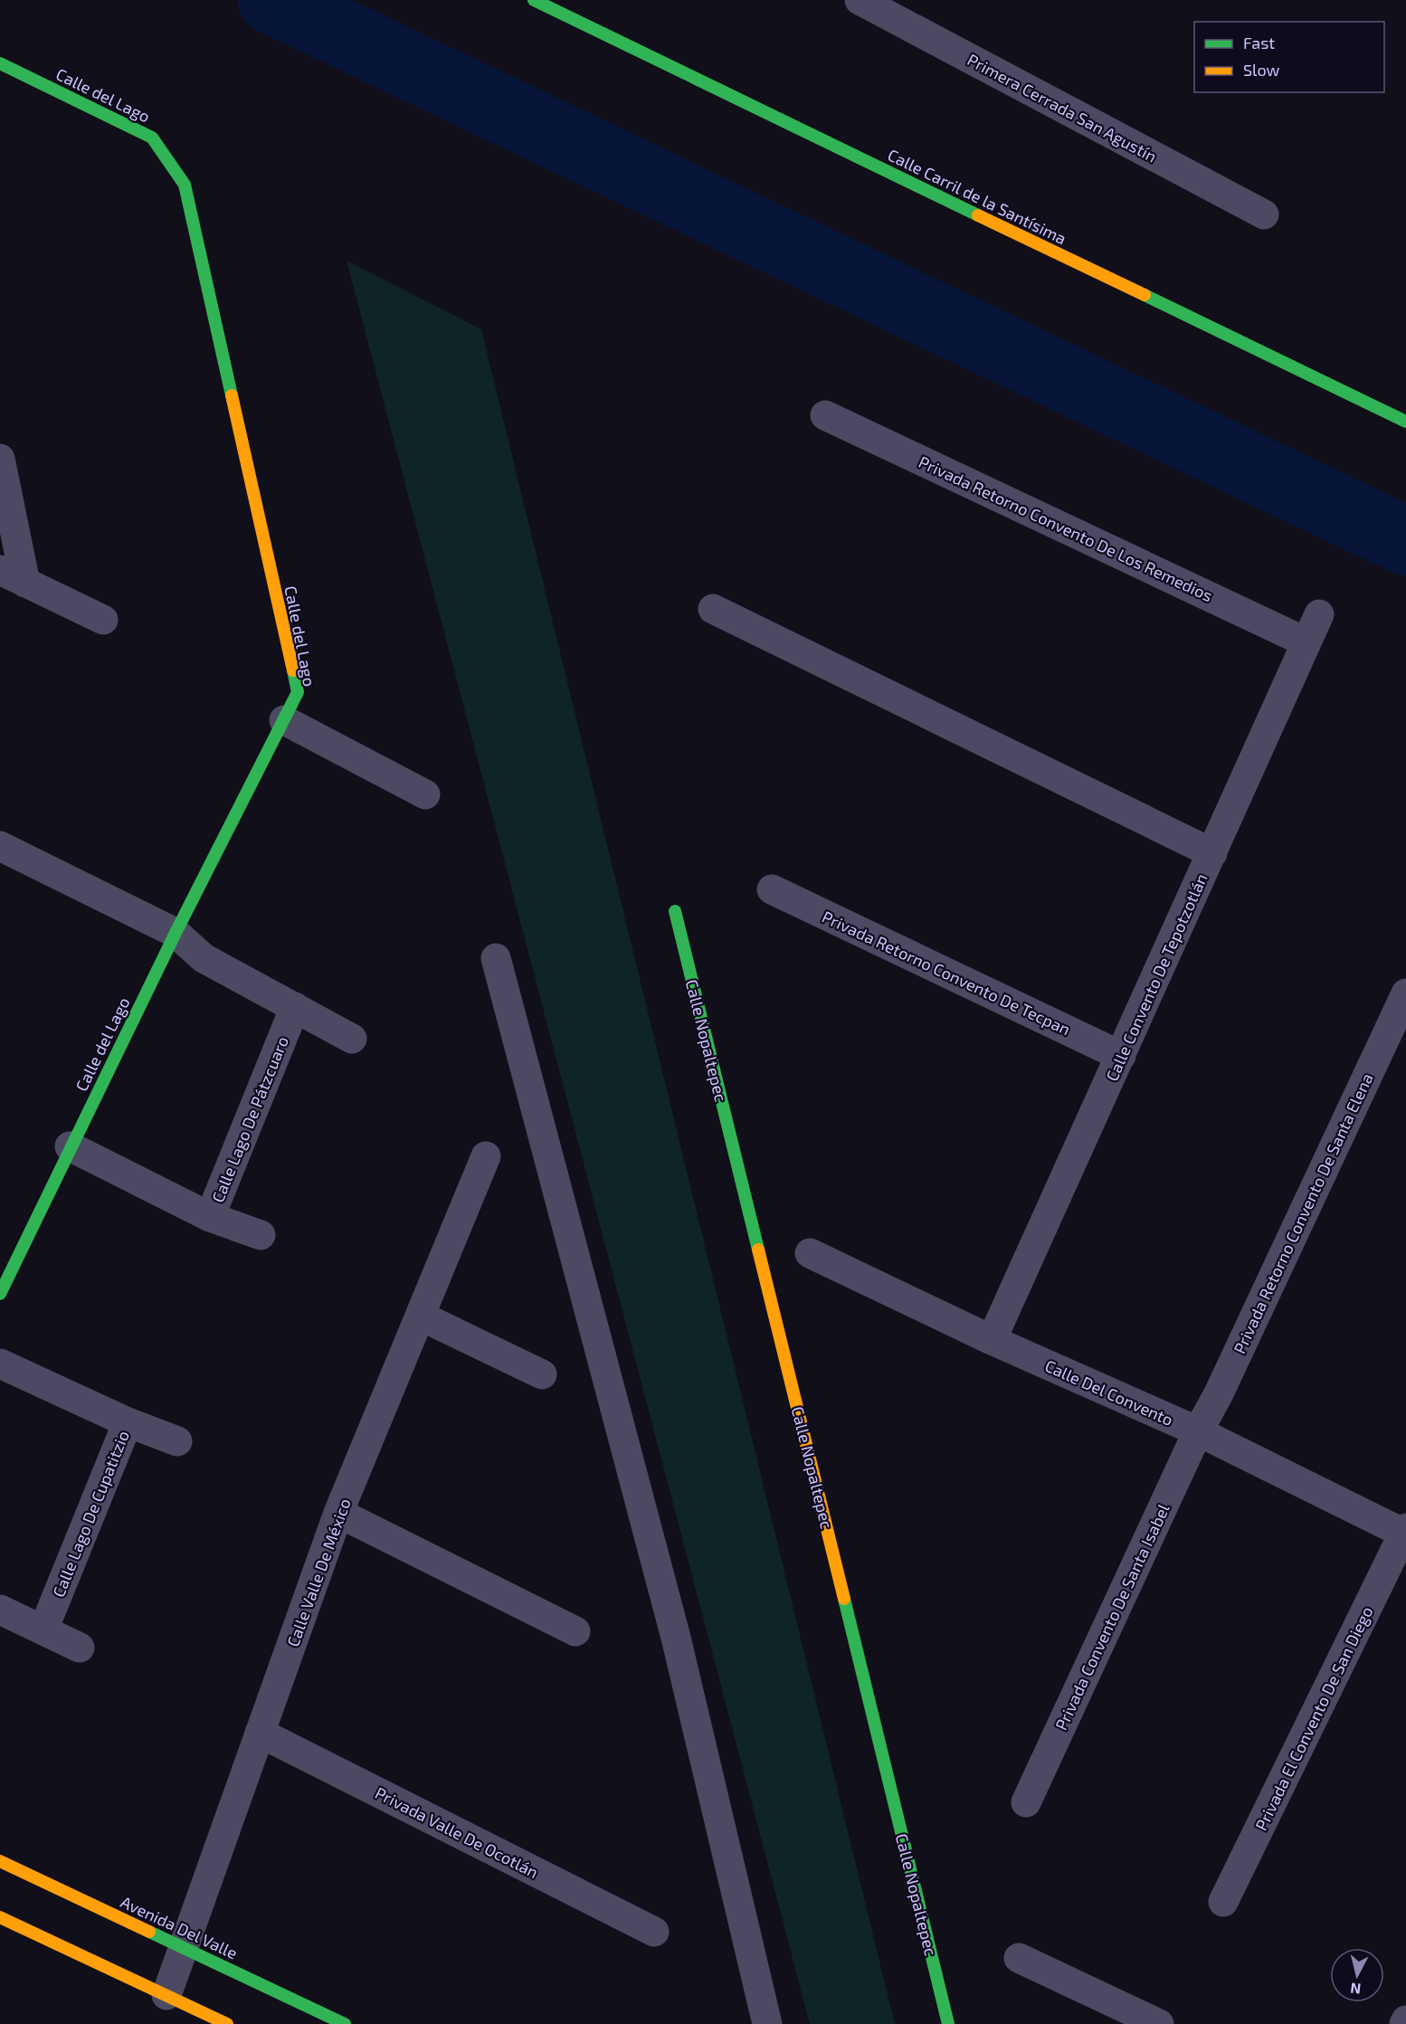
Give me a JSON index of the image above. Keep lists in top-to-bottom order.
{
  "streets": {
    "street": [
      "Calle del Lago",
      "Primera Cerrada San Agustín",
      "Calle Carril de la Santísima",
      "Privada Retorno Convento De Los Remedios",
      "Privada Retorno Convento De Tecpan",
      "Calle Convento De Tepotzotlán",
      "Calle Nopaltepec",
      "Calle Lago De Pátzcuaro",
      "Privada Retorno Convento De Santa Elena",
      "Calle Del Convento",
      "Calle Lago De Cupatitzio",
      "Calle Valle De México",
      "Privada Convento De Santa Isabel",
      "Privada El Convento De San Diego",
      "Privada Valle De Ocotlán",
      "Avenida Del Valle"
    ]
  },
  "crossings": [
    ["Calle del Lago", "Calle Lago De Pátzcuaro"],
    ["Privada Retorno Convento De Los Remedios", "Calle Convento De Tepotzotlán"],
    ["Privada Retorno Convento De Tecpan", "Calle Convento De Tepotzotlán"],
    ["Calle Convento De Tepotzotlán", "Calle Del Convento"],
    ["Privada Retorno Convento De Santa Elena", "Calle Del Convento"],
    ["Privada Retorno Convento De Santa Elena", "Privada Convento De Santa Isabel"],
    ["Calle Del Convento", "Privada Convento De Santa Isabel"],
    ["Calle Del Convento", "Privada El Convento De San Diego"],
    ["Calle Valle De México", "Privada Valle De Ocotlán"],
    ["Calle Valle De México", "Avenida Del Valle"]
  ],
  "legend": ["Fast", "Slow"],
  "north": "bottom"
}
